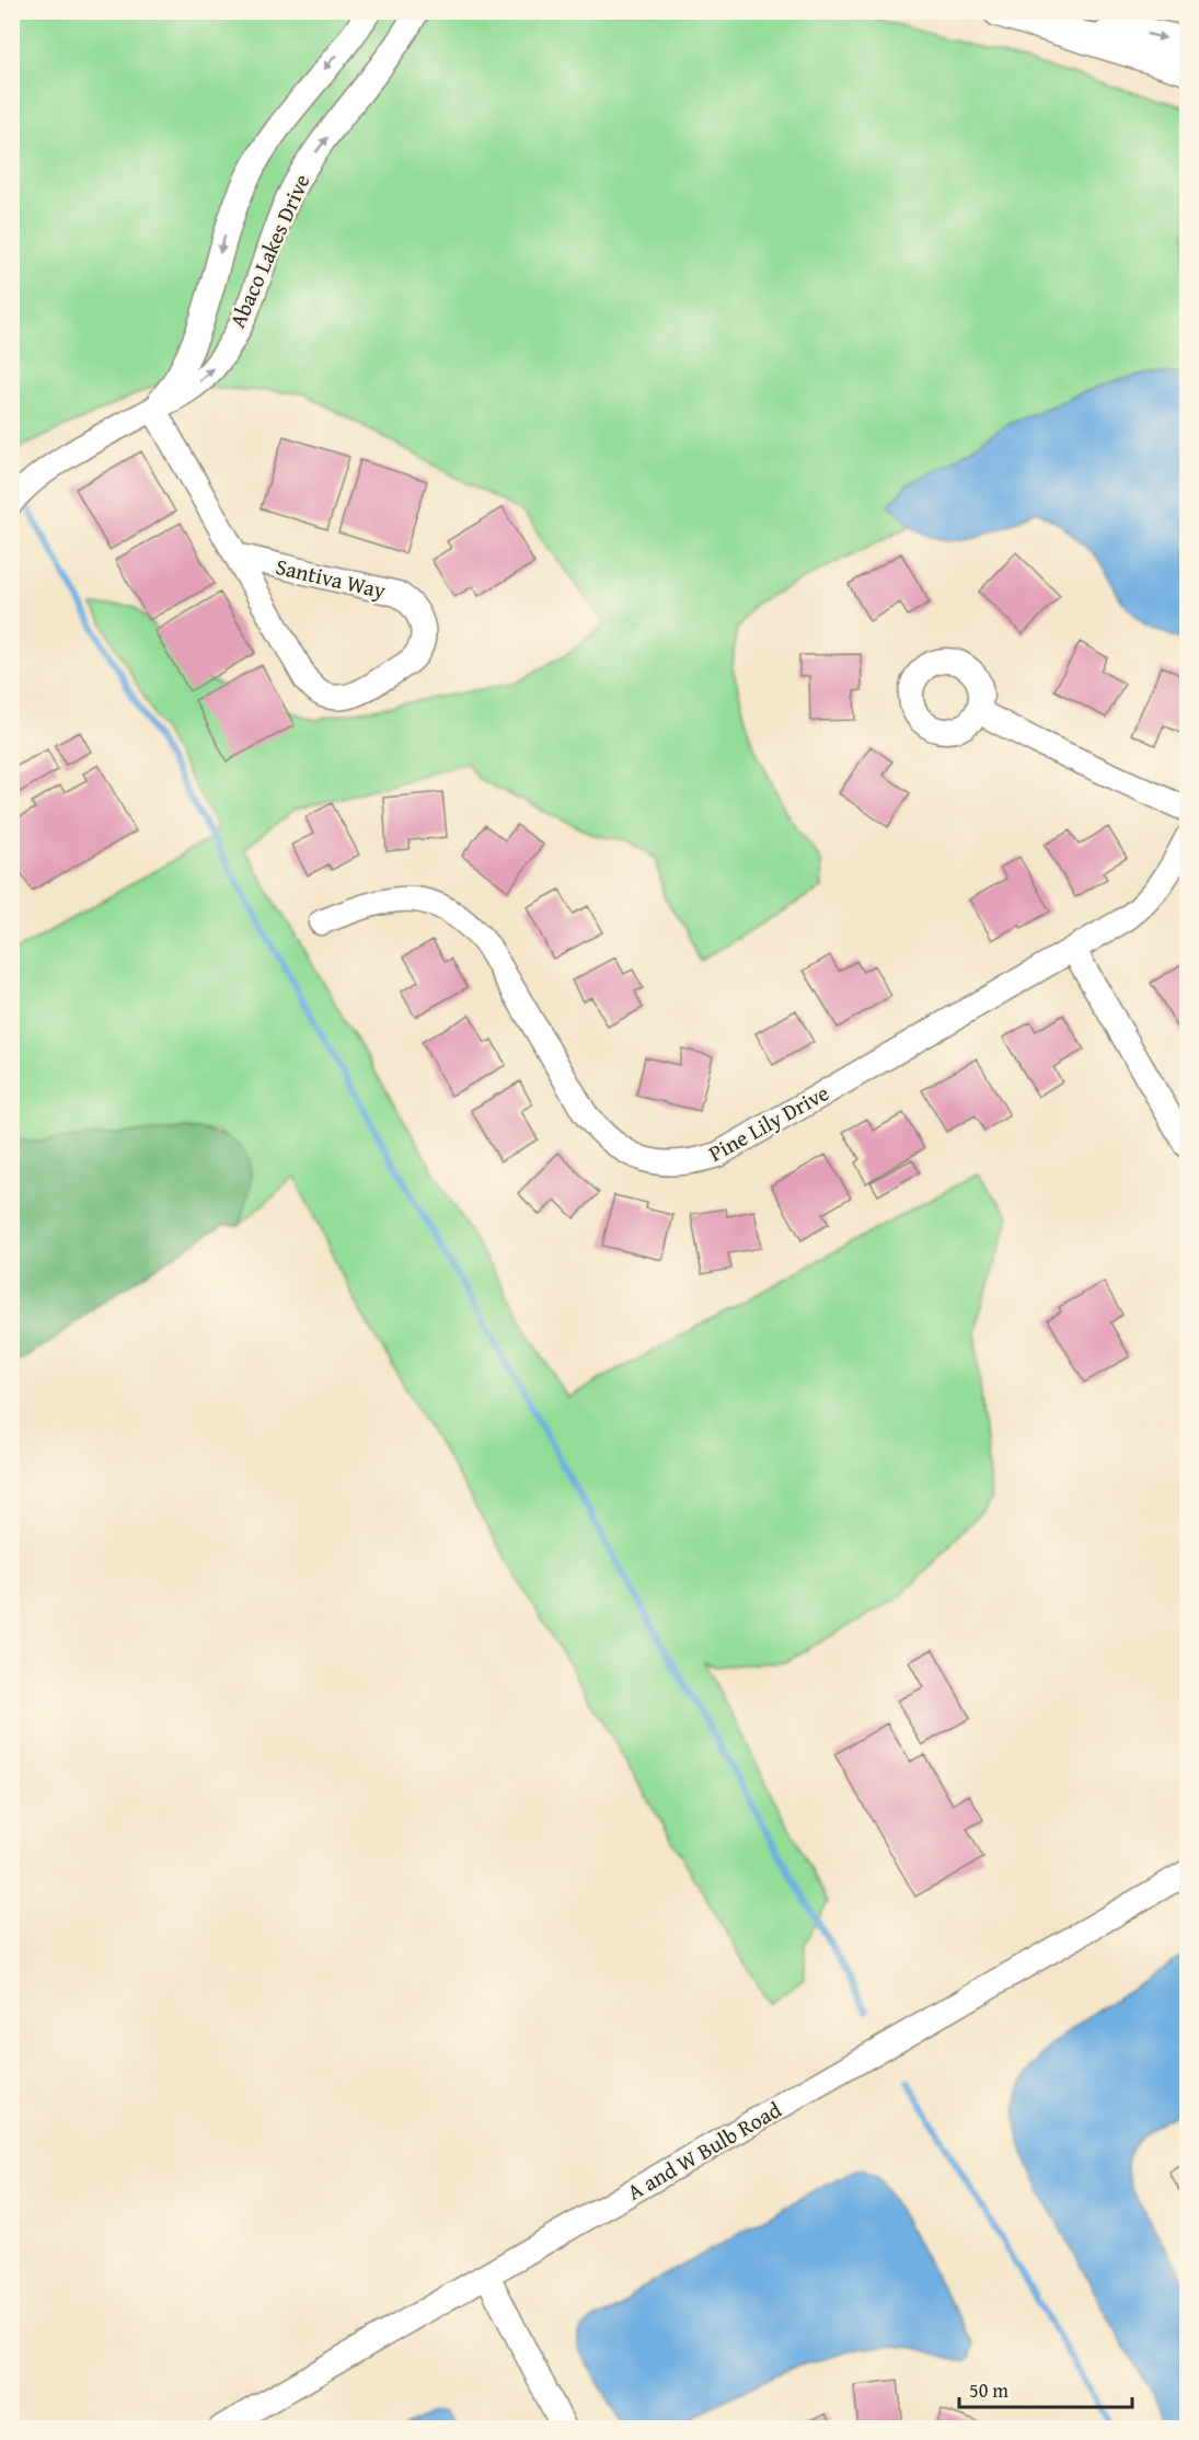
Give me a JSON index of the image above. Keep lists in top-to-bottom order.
{
  "streets": {
    "street": [
      "Abaco Lakes Drive",
      "Santiva Way",
      "Pine Lily Drive",
      "A and W Bulb Road"
    ]
  },
  "crossings": [
    ["Abaco Lakes Drive", "Santiva Way"]
  ],
  "scale_bar": "50 m"
}
